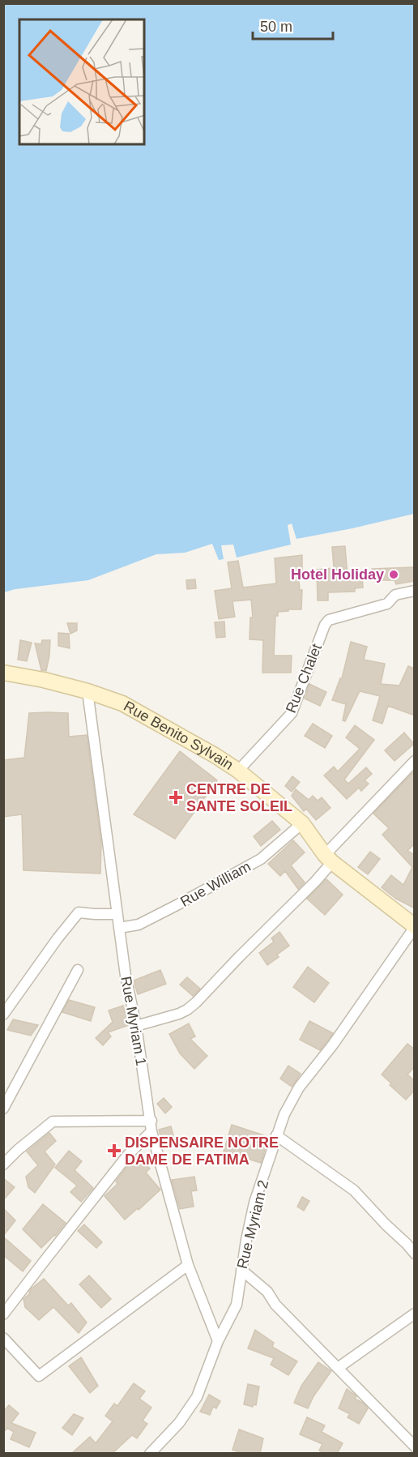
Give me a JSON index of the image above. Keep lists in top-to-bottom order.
{
  "streets": {
    "main road": ["Rue Benito Sylvain"],
    "street": [
      "Rue Chalet",
      "Rue William",
      "Rue Myriam 1",
      "Rue Myriam 2"
    ]
  },
  "crossings": [
    ["Rue Chalet", "Rue Benito Sylvain"],
    ["Rue Benito Sylvain", "Rue William"],
    ["Rue Benito Sylvain", "Rue Myriam 1"],
    ["Rue Benito Sylvain", "Rue Myriam 2"],
    ["Rue William", "Rue Myriam 1"],
    ["Rue Myriam 1", "Rue Myriam 2"]
  ],
  "places": {
    "other": ["Hotel Holiday"],
    "health": ["CENTRE DE SANTE SOLEIL", "DISPENSAIRE NOTRE DAME DE FATIMA"]
  },
  "scale_bar": "50 m"
}
